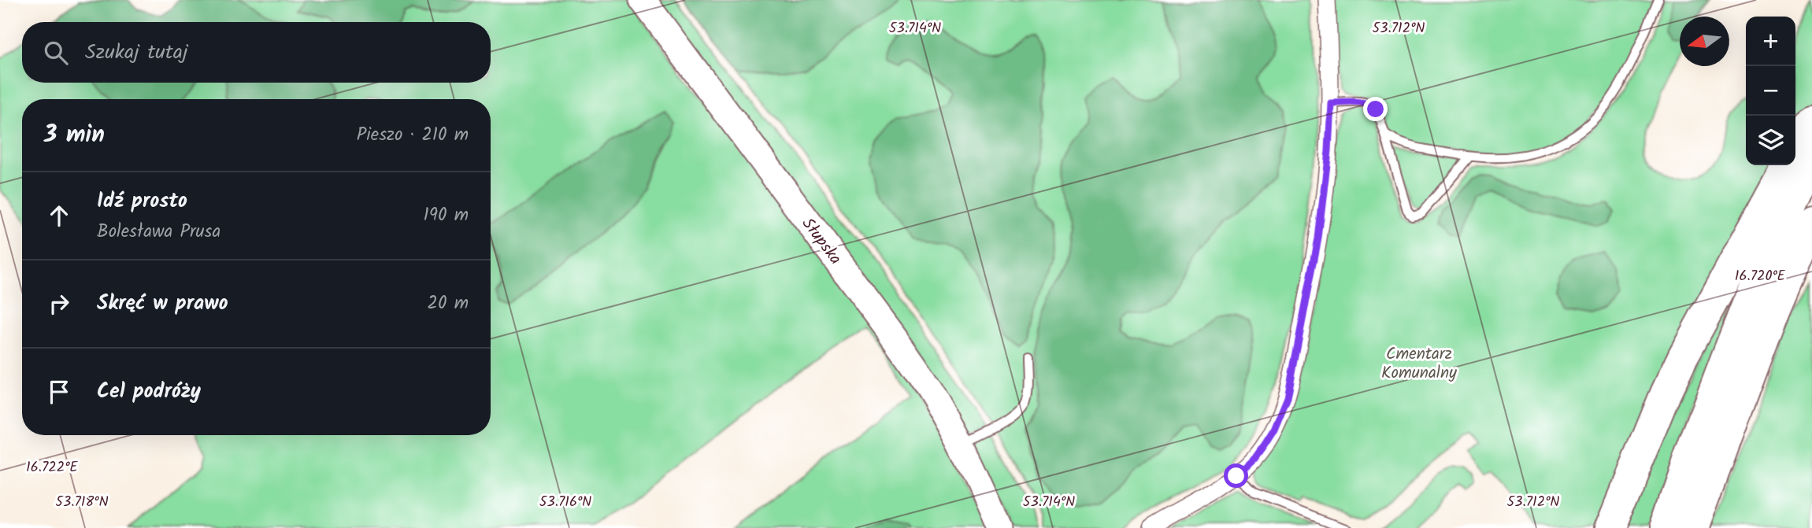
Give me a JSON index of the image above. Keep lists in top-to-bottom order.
{
  "streets": {
    "main road": ["Słupska"]
  },
  "parks": ["Cmentarz Komunalny"],
  "north": "left",
  "page": {
    "map_buttons": ["+", "−"],
    "search": "Szukaj tutaj",
    "heading": ["3 min", "Pieszo · 210 m"],
    "list": [
      ["Idź prosto", "Bolesława Prusa", "190 m"],
      ["Skręć w prawo", "20 m"],
      "Cel podróży"
    ]
  },
  "coordinates": [
    "53.712°N",
    "53.714°N",
    "16.720°E",
    "16.722°E",
    "53.718°N",
    "53.716°N"
  ]
}
